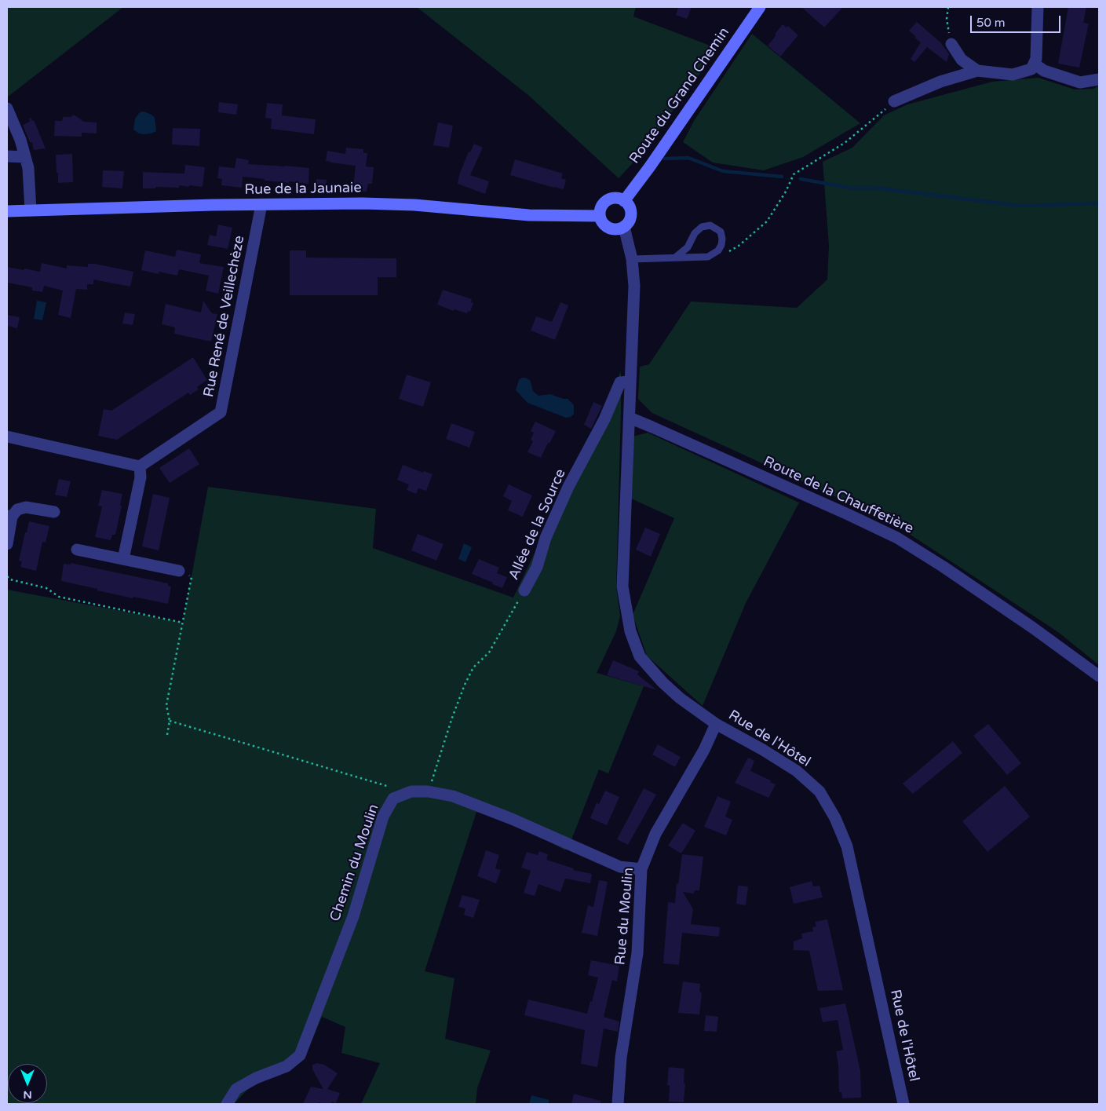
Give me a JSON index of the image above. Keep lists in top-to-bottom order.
{
  "streets": {
    "main road": ["Route du Grand Chemin", "Rue de la Jaunaie"],
    "street": [
      "Rue René de Veillechèze",
      "Route de la Chauffetière",
      "Allée de la Source",
      "Rue de l'Hôtel",
      "Chemin du Moulin",
      "Rue du Moulin"
    ]
  },
  "crossings": [
    ["Route du Grand Chemin", "Rue de la Jaunaie"],
    ["Route du Grand Chemin", "Rue de l'Hôtel"],
    ["Rue de la Jaunaie", "Rue René de Veillechèze"],
    ["Rue de la Jaunaie", "Rue de l'Hôtel"],
    ["Route de la Chauffetière", "Rue de l'Hôtel"],
    ["Allée de la Source", "Rue de l'Hôtel"],
    ["Allée de la Source", "Chemin du Moulin"],
    ["Rue de l'Hôtel", "Rue du Moulin"],
    ["Chemin du Moulin", "Rue du Moulin"]
  ],
  "scale_bar": "50 m",
  "north": "bottom"
}
